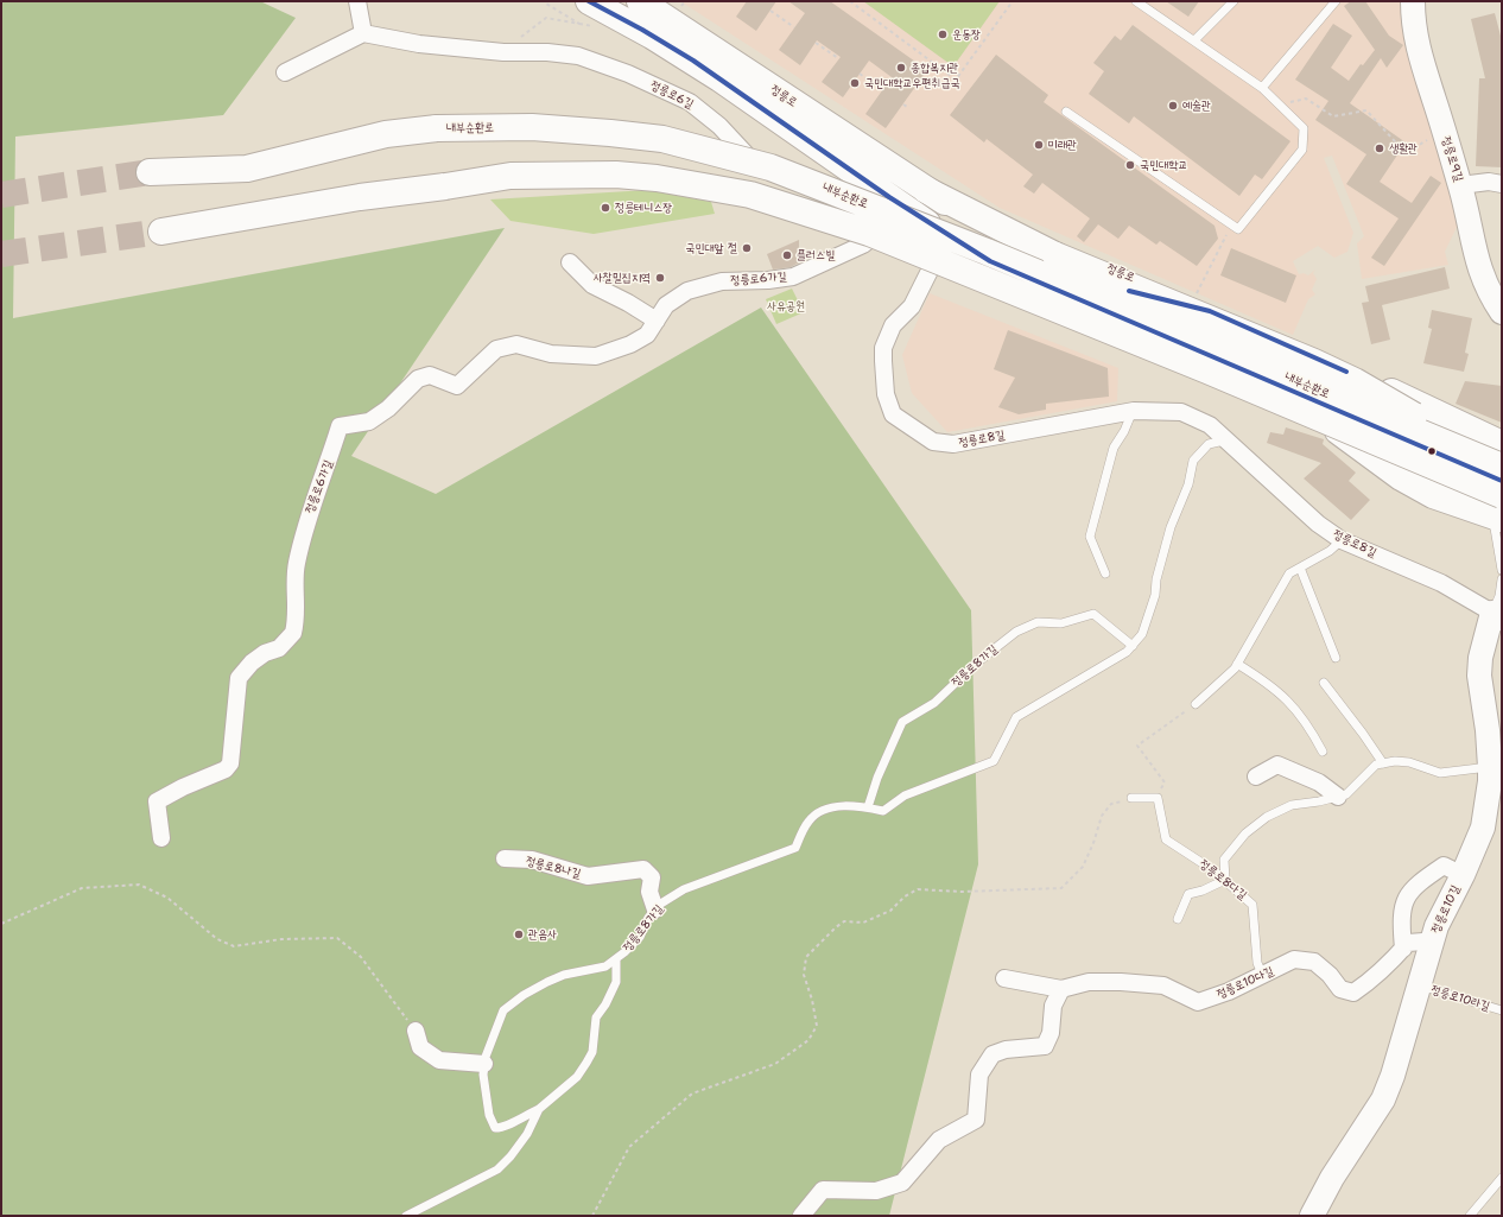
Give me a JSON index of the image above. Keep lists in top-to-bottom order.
{
  "streets": {
    "main road": ["정릉로", "내부순환로"],
    "street": [
      "정릉로6길",
      "정릉로9길",
      "정릉로6가길",
      "정릉로8길",
      "정릉로8나길",
      "정릉로10길",
      "정릉로10다길"
    ],
    "lane": ["정릉로8가길", "정릉로8다길", "정릉로10라길"]
  },
  "crossings": [
    ["정릉로6길", "정릉로"],
    ["정릉로6길", "정릉로6가길"],
    ["정릉로6길", "정릉로8길"],
    ["정릉로", "내부순환로"],
    ["정릉로", "정릉로8길"],
    ["정릉로8길", "정릉로8가길"],
    ["정릉로8길", "정릉로10길"],
    ["정릉로8가길", "정릉로8나길"],
    ["정릉로8다길", "정릉로10다길"],
    ["정릉로10길", "정릉로10다길"],
    ["정릉로10길", "정릉로10라길"]
  ],
  "parks": ["사유공원"],
  "places": [
    "운동장",
    "종합복지관",
    "국민대학교우편취급국",
    "예술관",
    "미래관",
    "생활관",
    "국민대학교",
    "정릉테니스장",
    "국민대앞 절",
    "플러스빌",
    "사찰밀집지역",
    "관음사"
  ]
}
